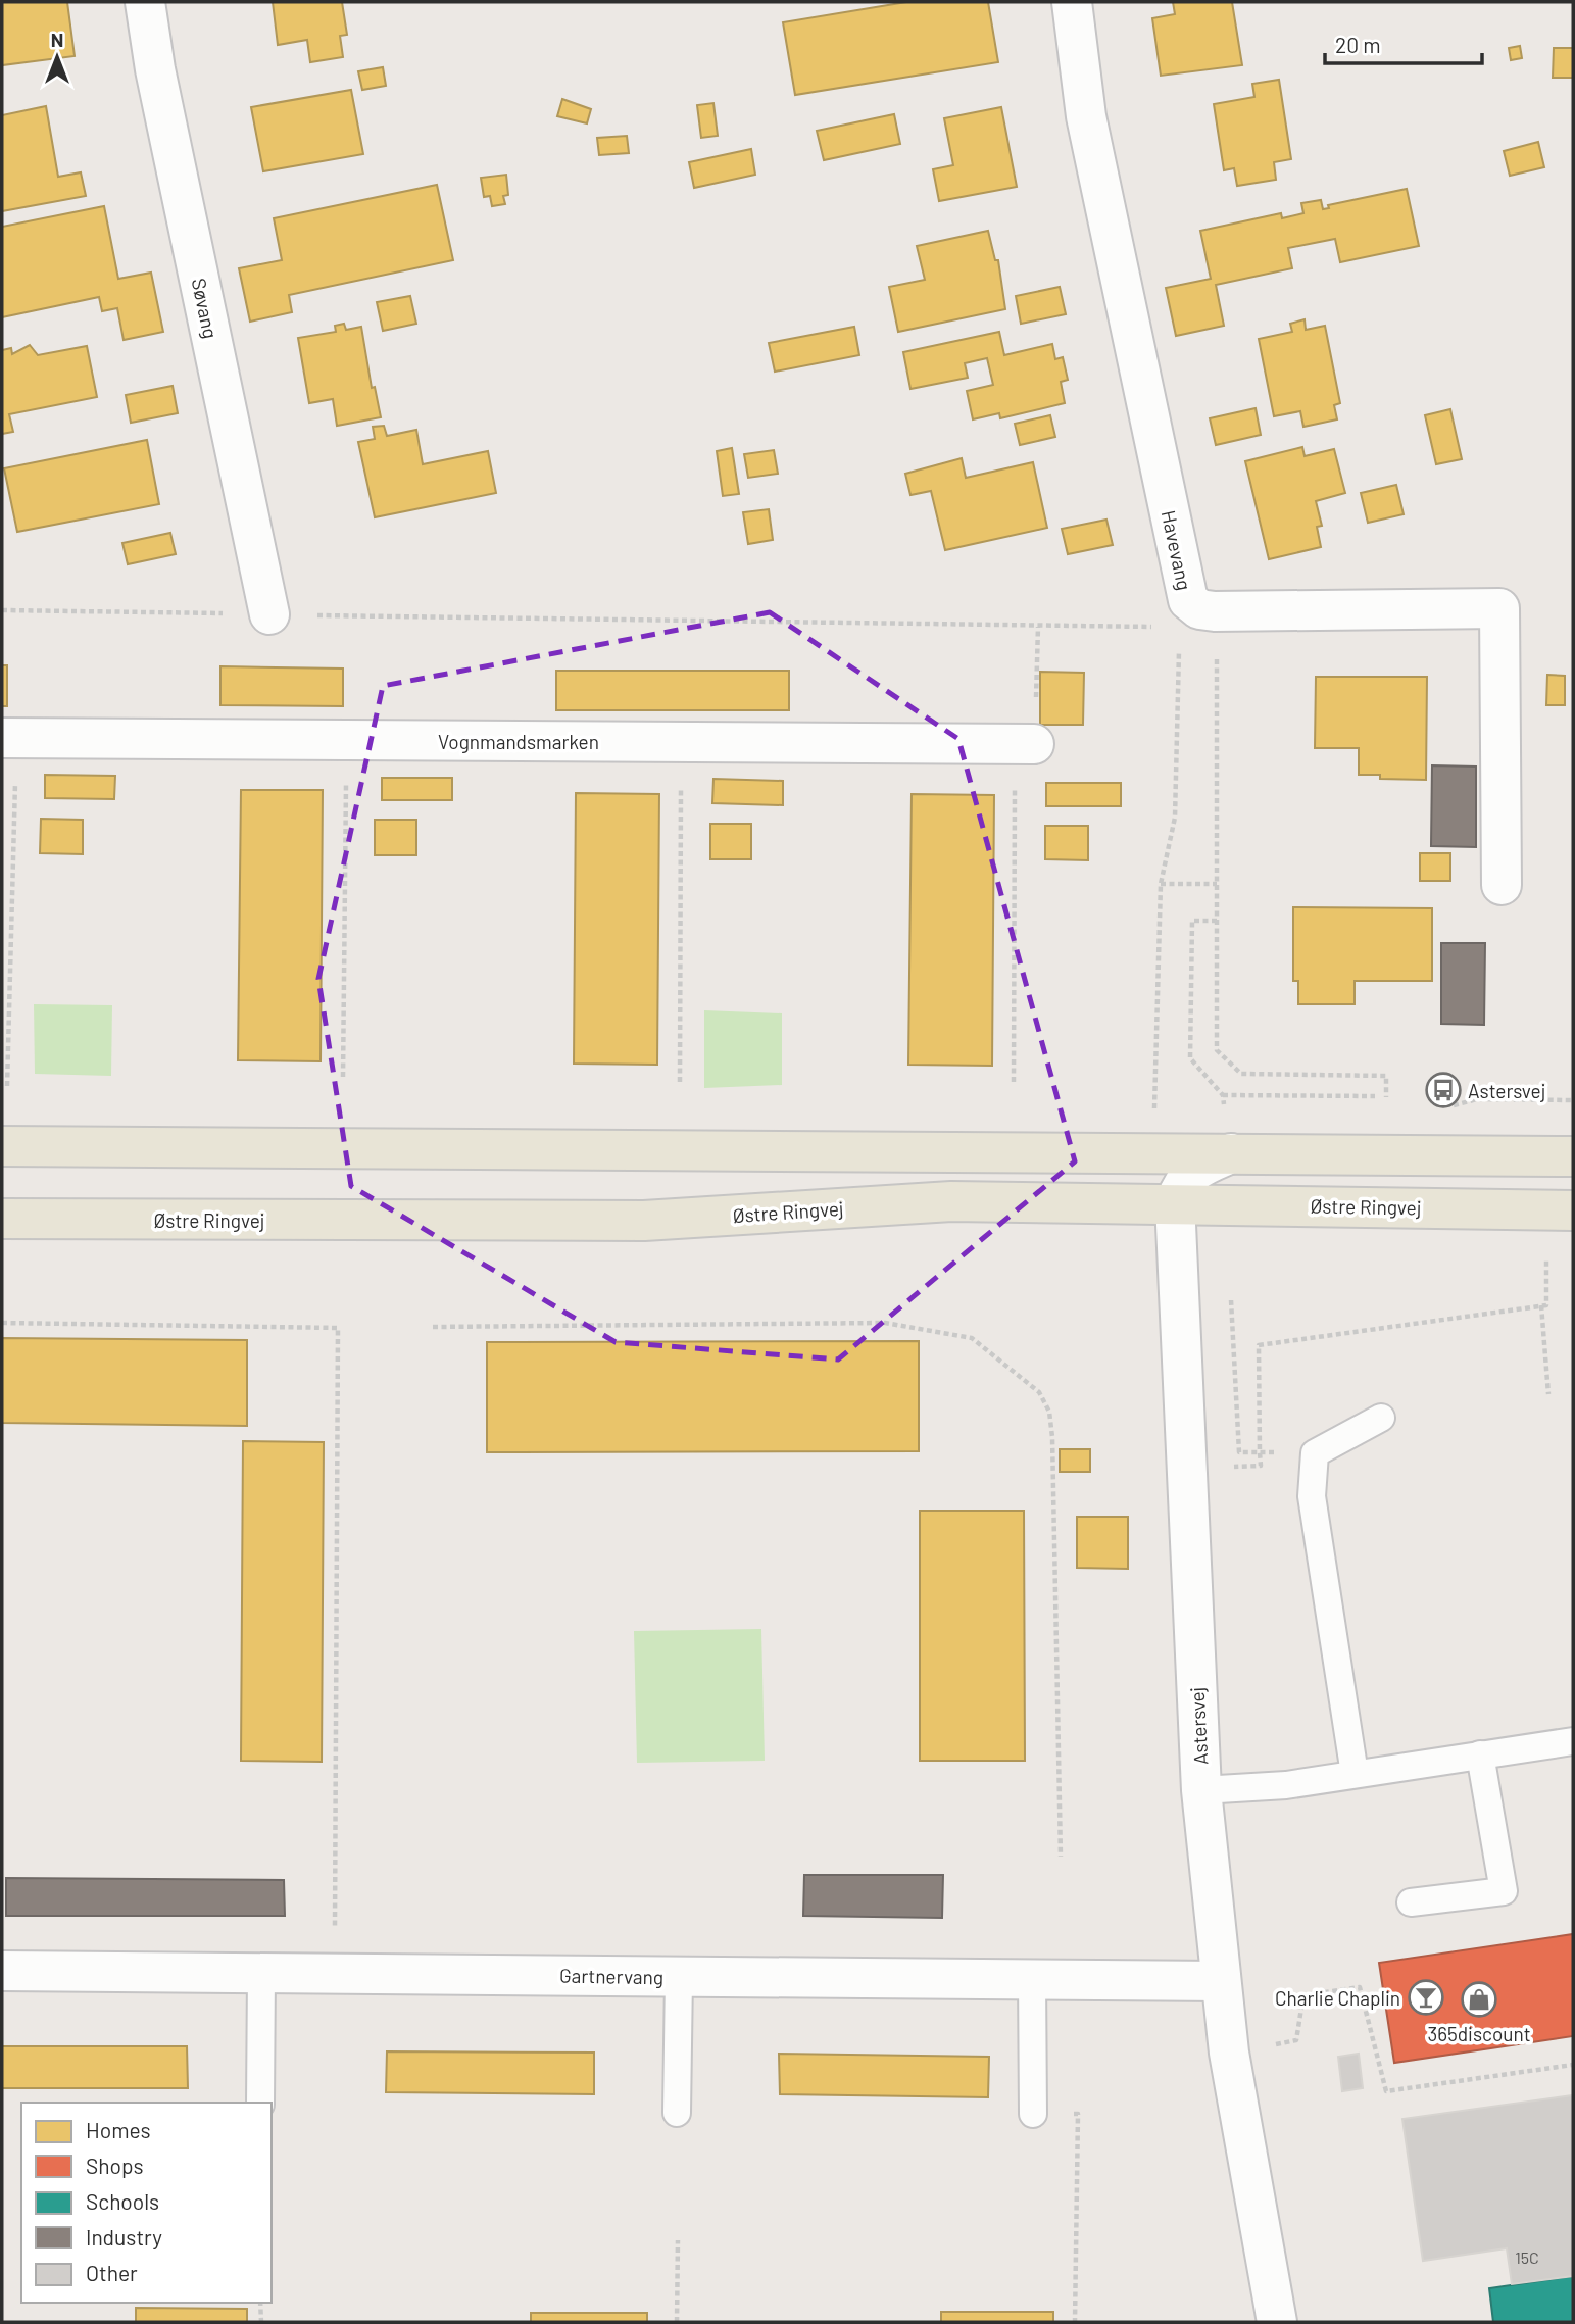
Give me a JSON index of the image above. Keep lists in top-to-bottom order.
{
  "streets": {
    "main road": ["Østre Ringvej"],
    "street": [
      "Søvang",
      "Havevang",
      "Vognmandsmarken",
      "Astersvej",
      "Gartnervang"
    ]
  },
  "crossings": [
    ["Østre Ringvej", "Astersvej"],
    ["Astersvej", "Gartnervang"]
  ],
  "places": {
    "bus stop": ["Astersvej"],
    "bar": ["Charlie Chaplin"],
    "shop": ["365discount"]
  },
  "house_numbers": ["15C"],
  "legend": [
    "Homes",
    "Shops",
    "Schools",
    "Industry",
    "Other"
  ],
  "scale_bar": "20 m",
  "north": "top"
}
